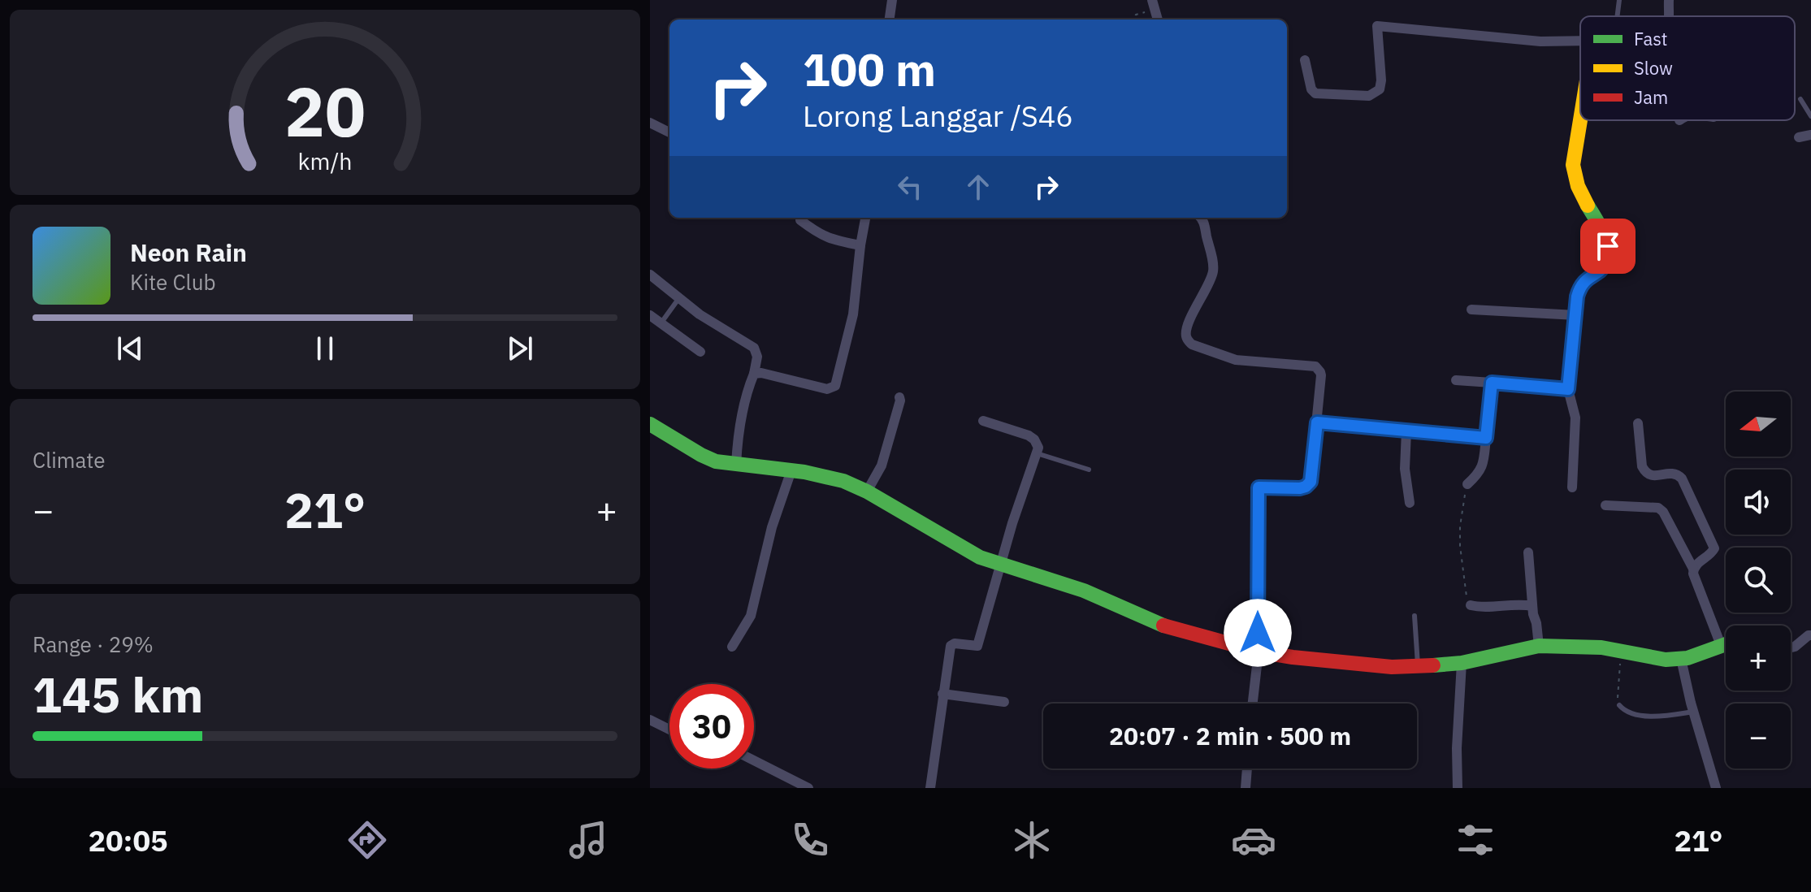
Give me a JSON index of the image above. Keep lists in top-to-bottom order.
{
  "legend": ["Fast", "Slow", "Jam"],
  "north": "left",
  "page": {
    "turn": ["100 m", "Lorong Langgar /S46"],
    "song": ["Neon Rain", "Kite Club"],
    "map_buttons": ["+", "−"],
    "tile": [
      "Climate",
      ["Range · 29%", "145 km"]
    ],
    "heat": ["−", "21°", "+"],
    "limit": "30",
    "trip": "20:07 · 2 min · 500 m",
    "tabs": ["20:05", "21°"],
    "gauge": ["20", "km/h"]
  }
}
